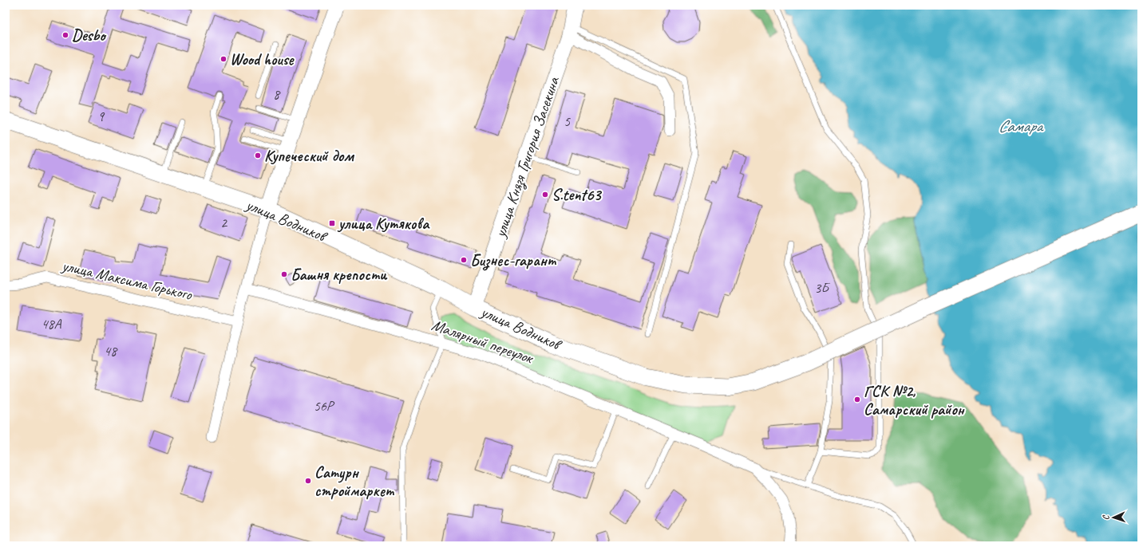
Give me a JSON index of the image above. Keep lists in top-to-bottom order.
{
  "streets": {
    "main road": ["улица Князя Григория Засекина", "улица Водников"],
    "street": ["улица Максима Горького", "Малярный переулок"]
  },
  "crossings": [
    ["улица Князя Григория Засекина", "улица Водников"]
  ],
  "water": ["Самара"],
  "places": {
    "other": [
      "Desbo",
      "Wood house",
      "Купеческий дом",
      "S.tent63",
      "Бизнес-гарант",
      "Башня крепости",
      "ГСК №2, Самарский район",
      "Сатурн строймаркет"
    ],
    "transit": ["улица Кутякова"]
  },
  "house_numbers": [
    "8",
    "9",
    "5",
    "2",
    "3Б",
    "48А",
    "48",
    "56Р"
  ],
  "north": "left"
}
